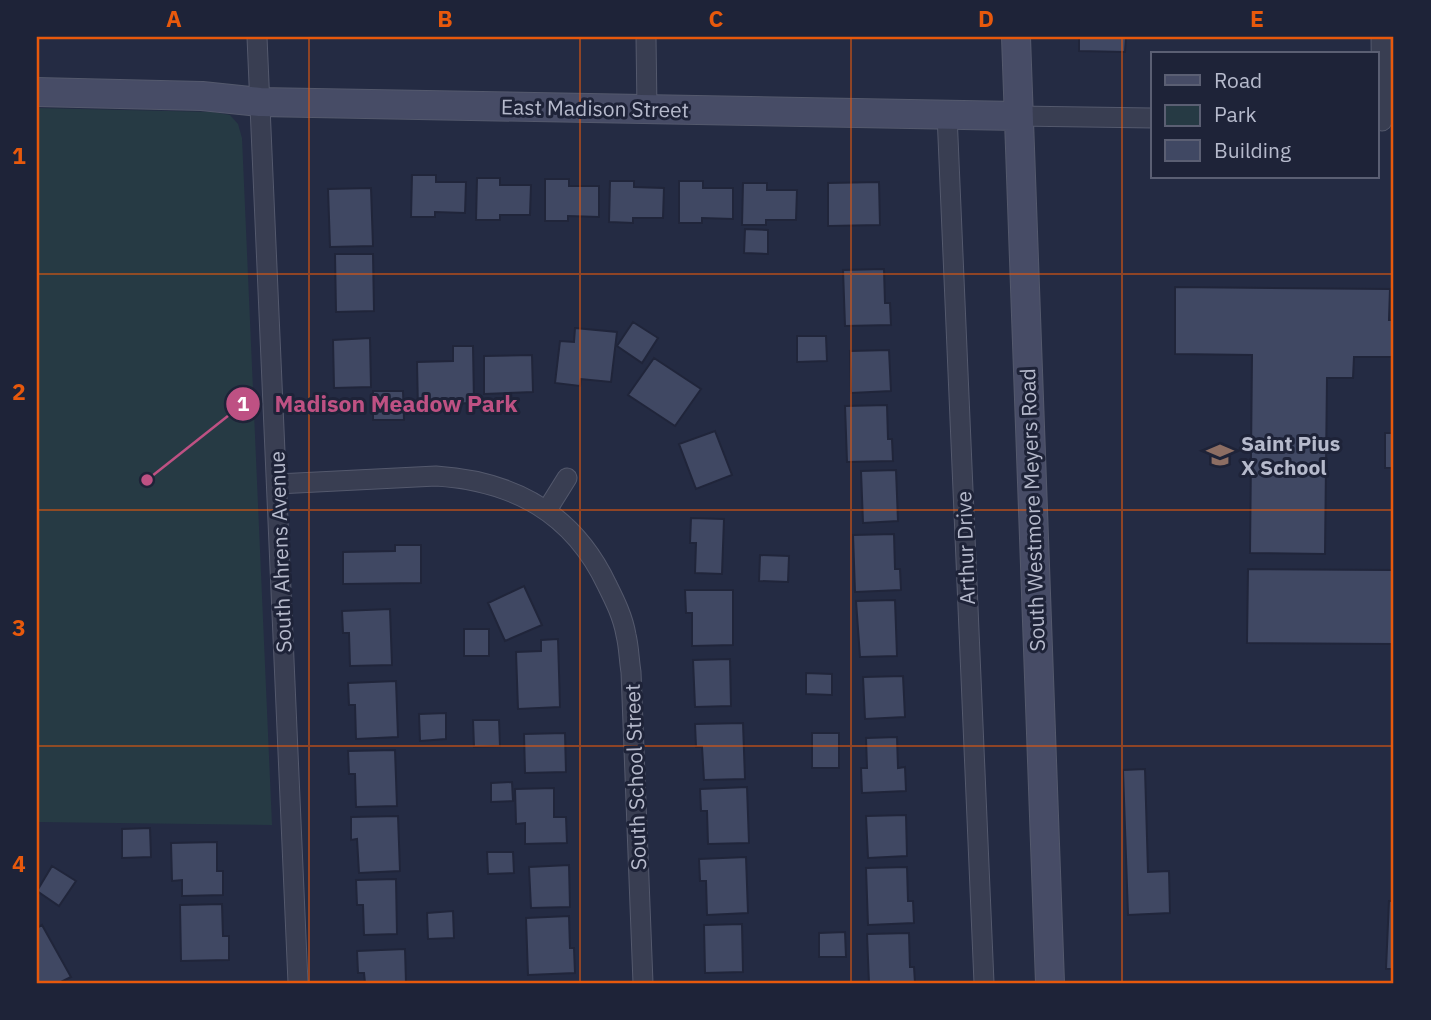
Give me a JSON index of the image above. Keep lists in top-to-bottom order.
{
  "streets": {
    "street": [
      "East Madison Street",
      "South Westmore Meyers Road",
      "Arthur Drive",
      "South Ahrens Avenue",
      "South School Street"
    ]
  },
  "crossings": [
    ["East Madison Street", "South Westmore Meyers Road"],
    ["East Madison Street", "Arthur Drive"],
    ["East Madison Street", "South Ahrens Avenue"],
    ["South Ahrens Avenue", "South School Street"]
  ],
  "places": {
    "school or university": ["Saint Pius X School"],
    "other": ["Madison Meadow Park"]
  },
  "legend": ["Road", "Park", "Building"],
  "grid": {
    "columns": [
      "A",
      "B",
      "C",
      "D",
      "E"
    ],
    "rows": [
      "1",
      "2",
      "3",
      "4"
    ]
  }
}
